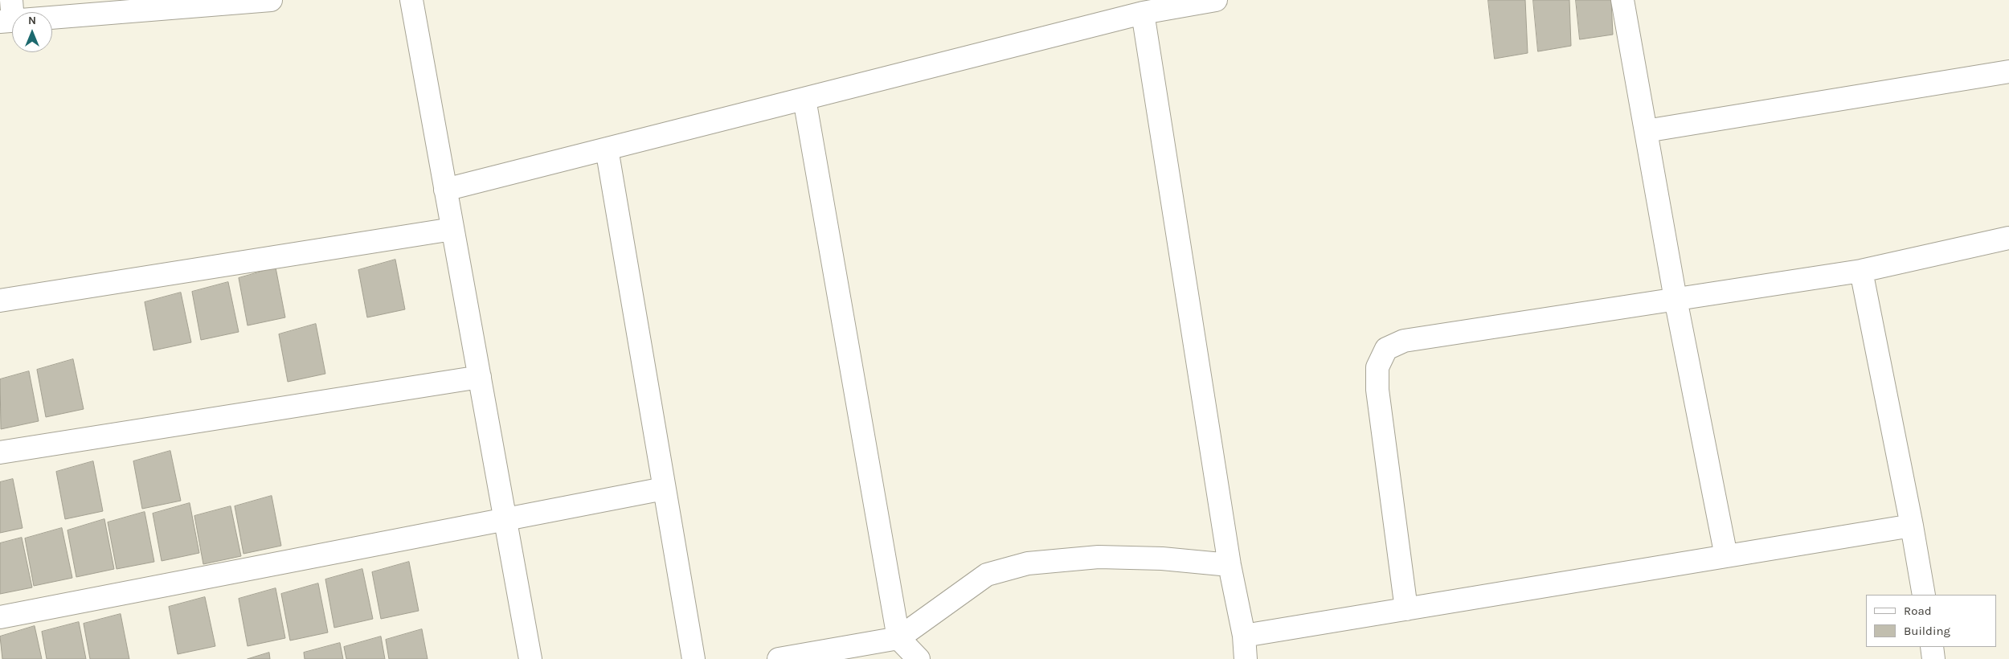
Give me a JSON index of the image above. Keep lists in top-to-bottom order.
{
  "legend": ["Road", "Building"],
  "north": "top"
}
